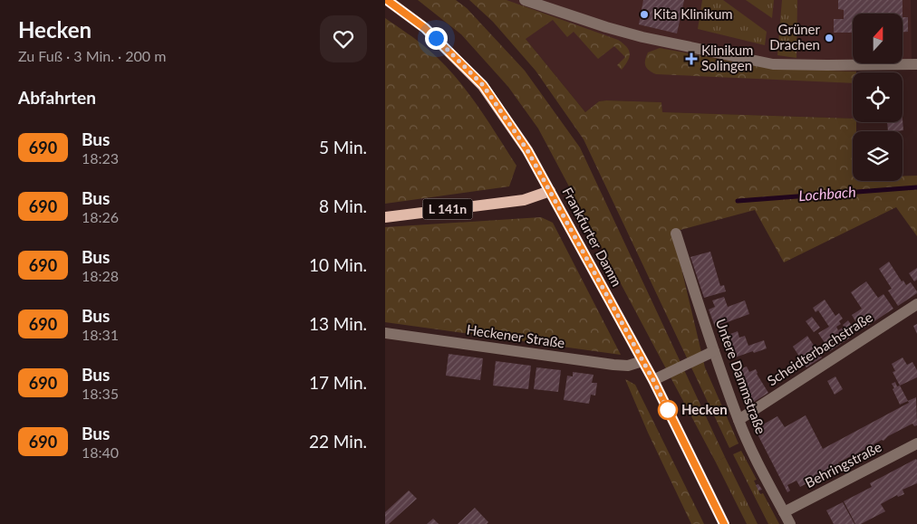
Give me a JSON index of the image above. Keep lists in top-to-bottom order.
{
  "streets": {
    "main road": ["L 141n", "Frankfurter Damm"],
    "street": [
      "Heckener Straße",
      "Scheidterbachstraße",
      "Untere Dammstraße",
      "Behringstraße"
    ]
  },
  "crossings": [
    ["L 141n", "Frankfurter Damm"],
    ["Frankfurter Damm", "Heckener Straße"],
    ["Scheidterbachstraße", "Untere Dammstraße"],
    ["Untere Dammstraße", "Behringstraße"]
  ],
  "water": ["Lochbach"],
  "places": {
    "other": ["Kita Klinikum", "Grüner Drachen", "Hecken"],
    "health": ["Klinikum Solingen"]
  },
  "lines": ["bus line 690"],
  "north": "top",
  "page": {
    "heading": [
      ["Hecken", "Zu Fuß · 3 Min. · 200 m"],
      "Abfahrten"
    ],
    "list": [
      {
        "mark": "690",
        "name": "Bus",
        "note": "18:23",
        "value": "5 Min."
      },
      {
        "mark": "690",
        "name": "Bus",
        "note": "18:26",
        "value": "8 Min."
      },
      {
        "mark": "690",
        "name": "Bus",
        "note": "18:28",
        "value": "10 Min."
      },
      {
        "mark": "690",
        "name": "Bus",
        "note": "18:31",
        "value": "13 Min."
      },
      {
        "mark": "690",
        "name": "Bus",
        "note": "18:35",
        "value": "17 Min."
      },
      {
        "mark": "690",
        "name": "Bus",
        "note": "18:40",
        "value": "22 Min."
      }
    ]
  }
}
